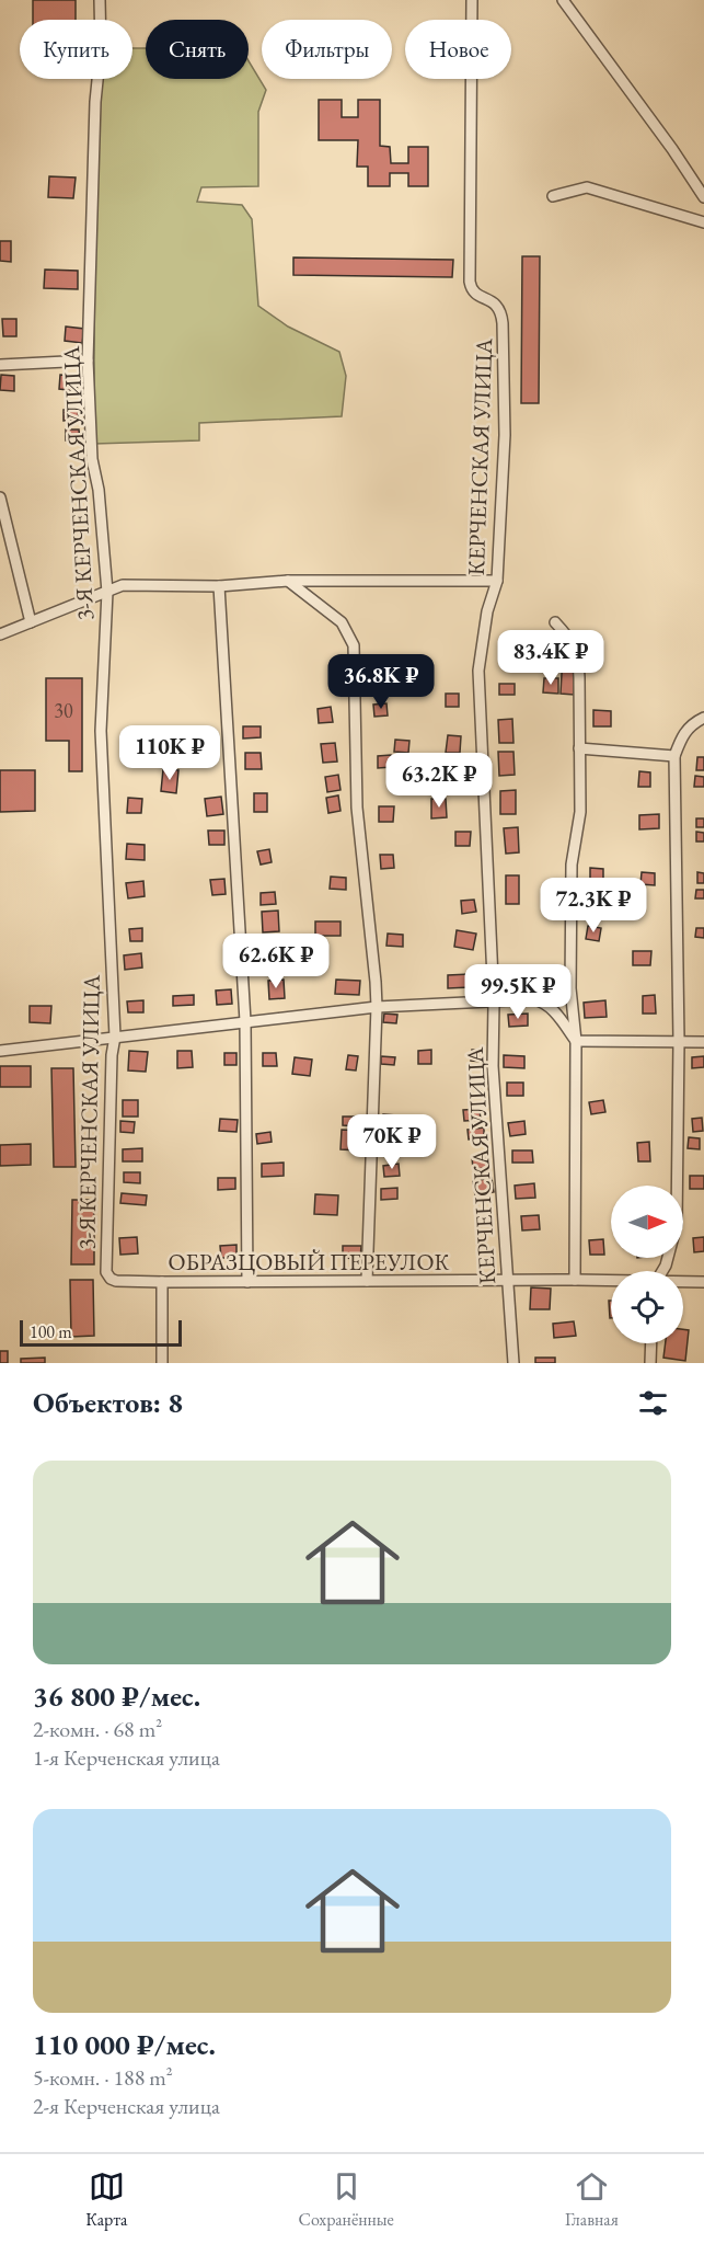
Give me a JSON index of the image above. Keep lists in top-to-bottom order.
{
  "streets": {
    "street": ["КЕРЧЕНСКАЯ УЛИЦА", "3-Я КЕРЧЕНСКАЯ УЛИЦА", "ОБРАЗЦОВЫЙ ПЕРЕУЛОК"]
  },
  "crossings": [
    ["КЕРЧЕНСКАЯ УЛИЦА", "ОБРАЗЦОВЫЙ ПЕРЕУЛОК"],
    ["3-Я КЕРЧЕНСКАЯ УЛИЦА", "ОБРАЗЦОВЫЙ ПЕРЕУЛОК"]
  ],
  "house_numbers": ["30"],
  "scale_bar": "100 m",
  "north": "right",
  "page": {
    "chip": [
      "Купить",
      "Снять",
      "Фильтры",
      "Новое"
    ],
    "price": [
      "83.4K ₽",
      "36.8K ₽",
      "110K ₽",
      "63.2K ₽",
      "72.3K ₽",
      "62.6K ₽",
      "99.5K ₽",
      "70K ₽"
    ],
    "scale": "100 m",
    "heading": "Объектов: 8",
    "list": [
      {
        "name": "36 800 ₽/мес.",
        "note": "2-комн. · 68 m² · 1-я Керченская улица"
      },
      {
        "name": "110 000 ₽/мес.",
        "note": "5-комн. · 188 m² · 2-я Керченская улица"
      }
    ],
    "tabs": ["Карта", "Сохранённые", "Главная"]
  }
}
